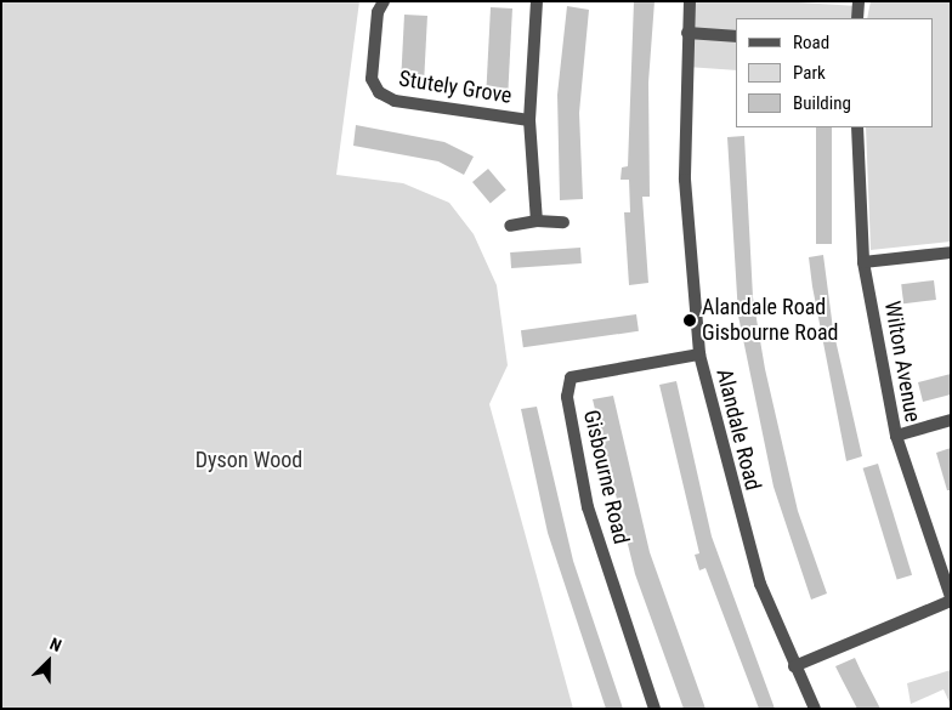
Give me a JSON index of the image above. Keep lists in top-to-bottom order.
{
  "streets": {
    "street": [
      "Stutely Grove",
      "Wilton Avenue",
      "Alandale Road",
      "Gisbourne Road"
    ]
  },
  "crossings": [
    ["Alandale Road", "Gisbourne Road"]
  ],
  "parks": ["Dyson Wood"],
  "places": ["Alandale Road Gisbourne Road"],
  "legend": ["Road", "Park", "Building"],
  "north": "top right"
}
